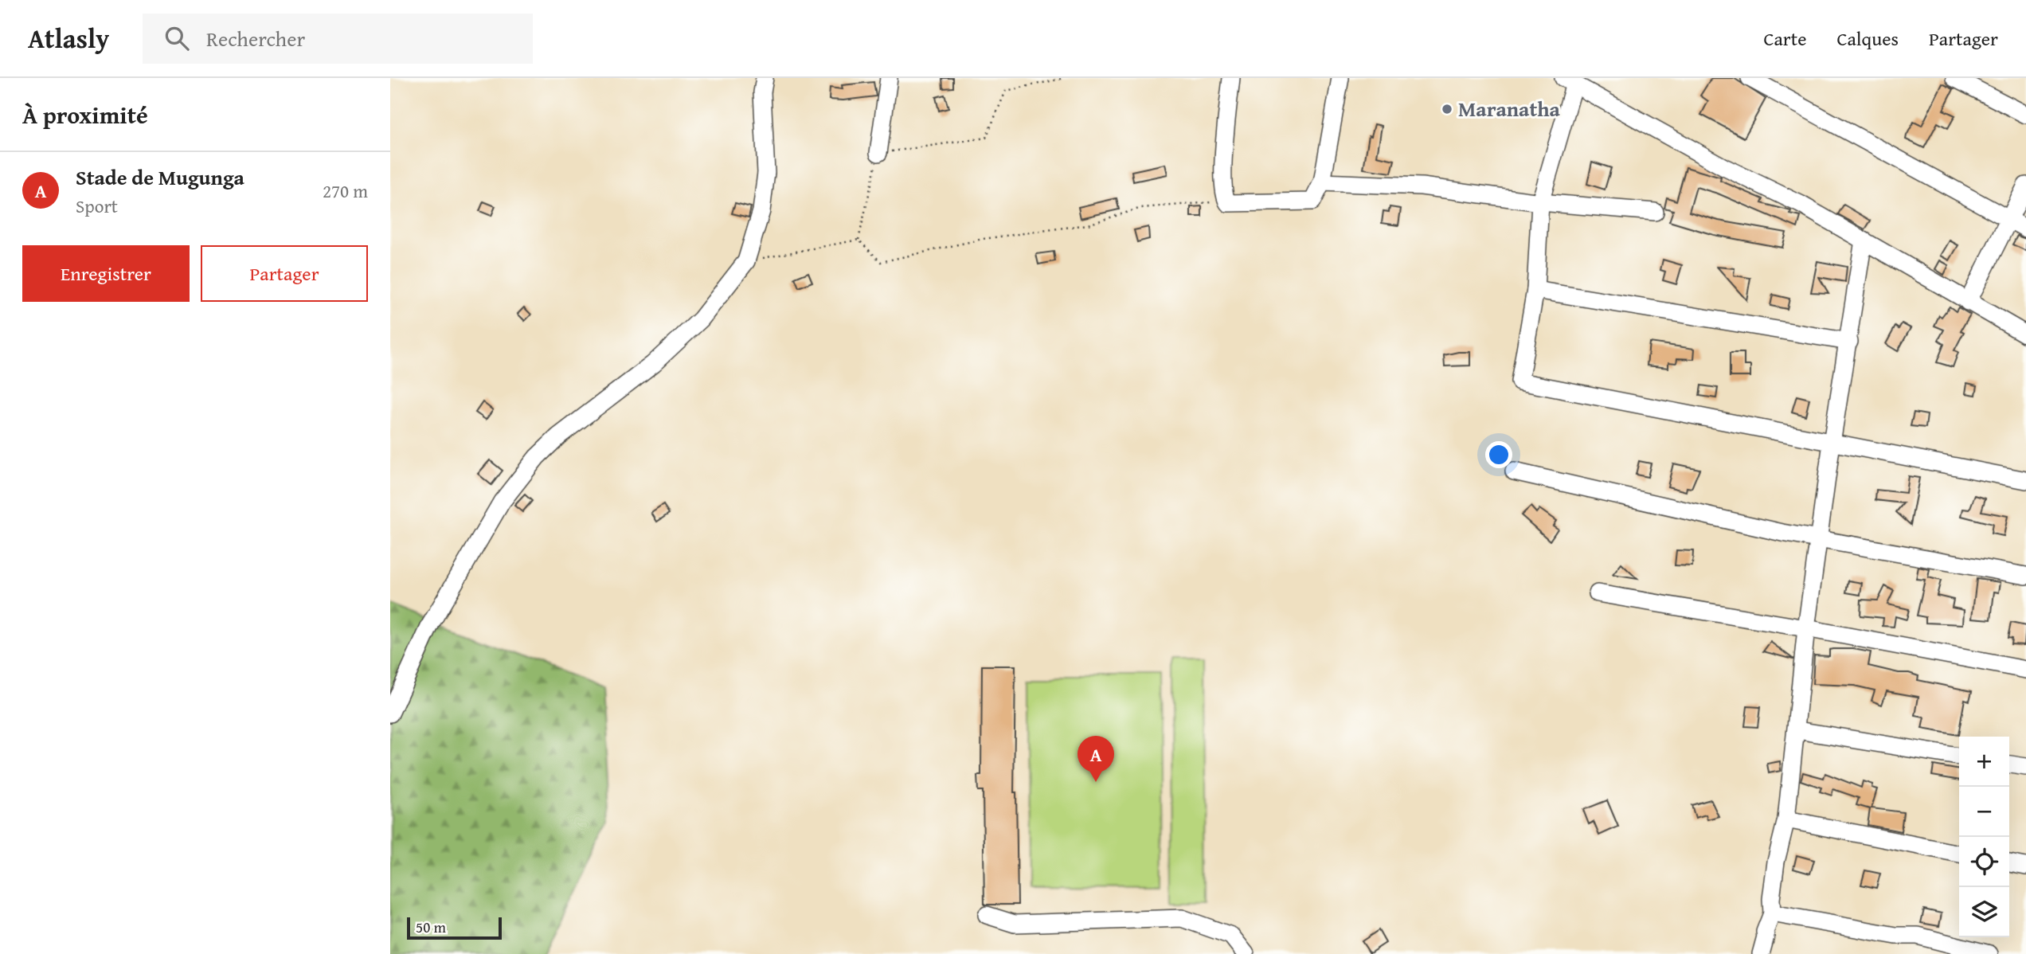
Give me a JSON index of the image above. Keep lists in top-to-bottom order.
{
  "places": ["Maranatha"],
  "scale_bar": "50 m",
  "page": {
    "header": "Atlasly",
    "search": "Rechercher",
    "nav": ["Carte", "Calques", "Partager"],
    "heading": "À proximité",
    "list": [
      {
        "mark": "A",
        "name": "Stade de Mugunga",
        "note": "Sport",
        "value": "270 m"
      }
    ],
    "buttons": ["Enregistrer", "Partager"],
    "pins": "A",
    "map_buttons": ["+", "−"],
    "scale": "50 m"
  }
}
